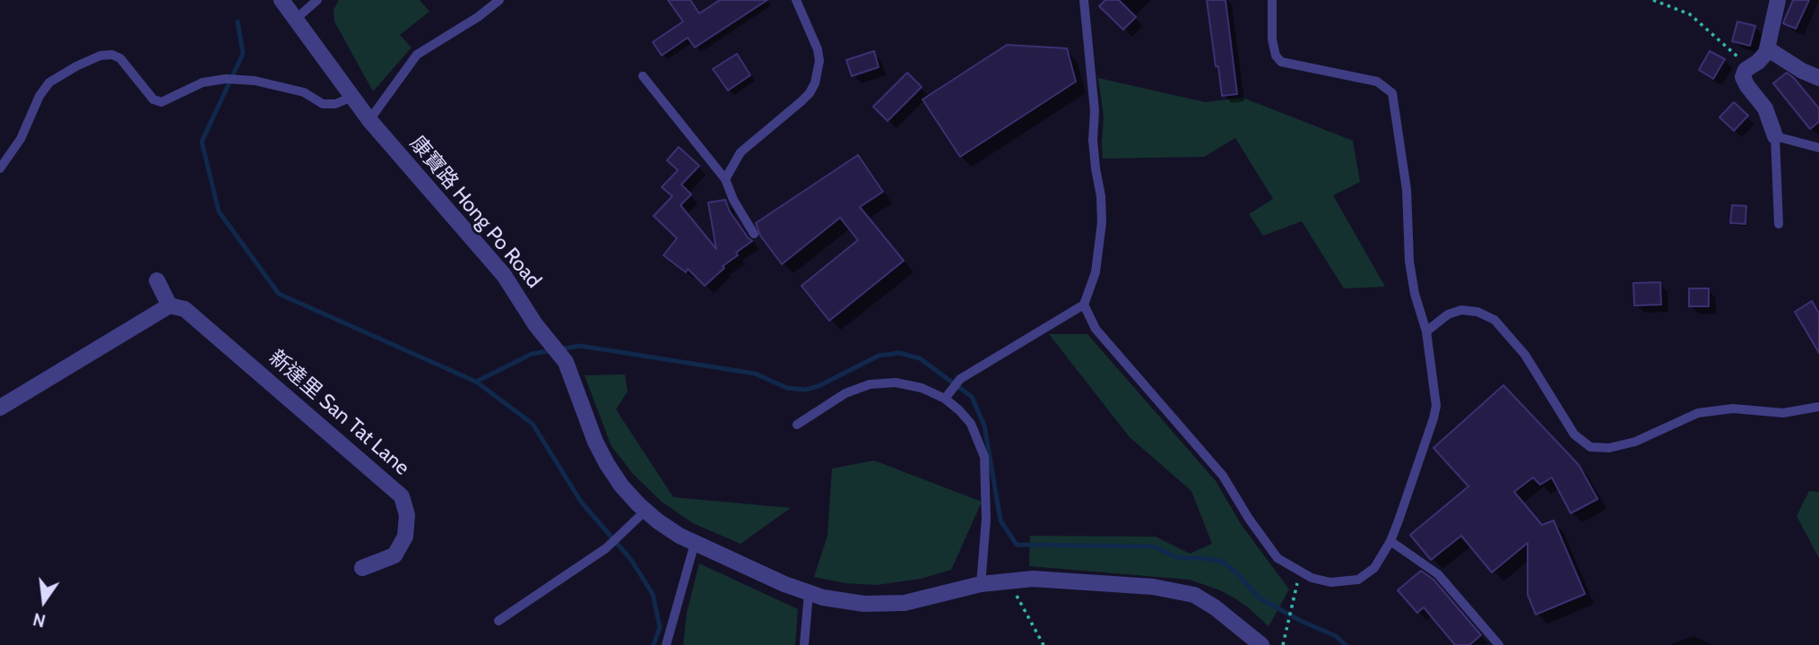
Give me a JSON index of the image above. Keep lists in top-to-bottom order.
{
  "streets": {
    "street": ["康寶路 Hong Po Road", "新達里 San Tat Lane"]
  },
  "north": "bottom"
}
